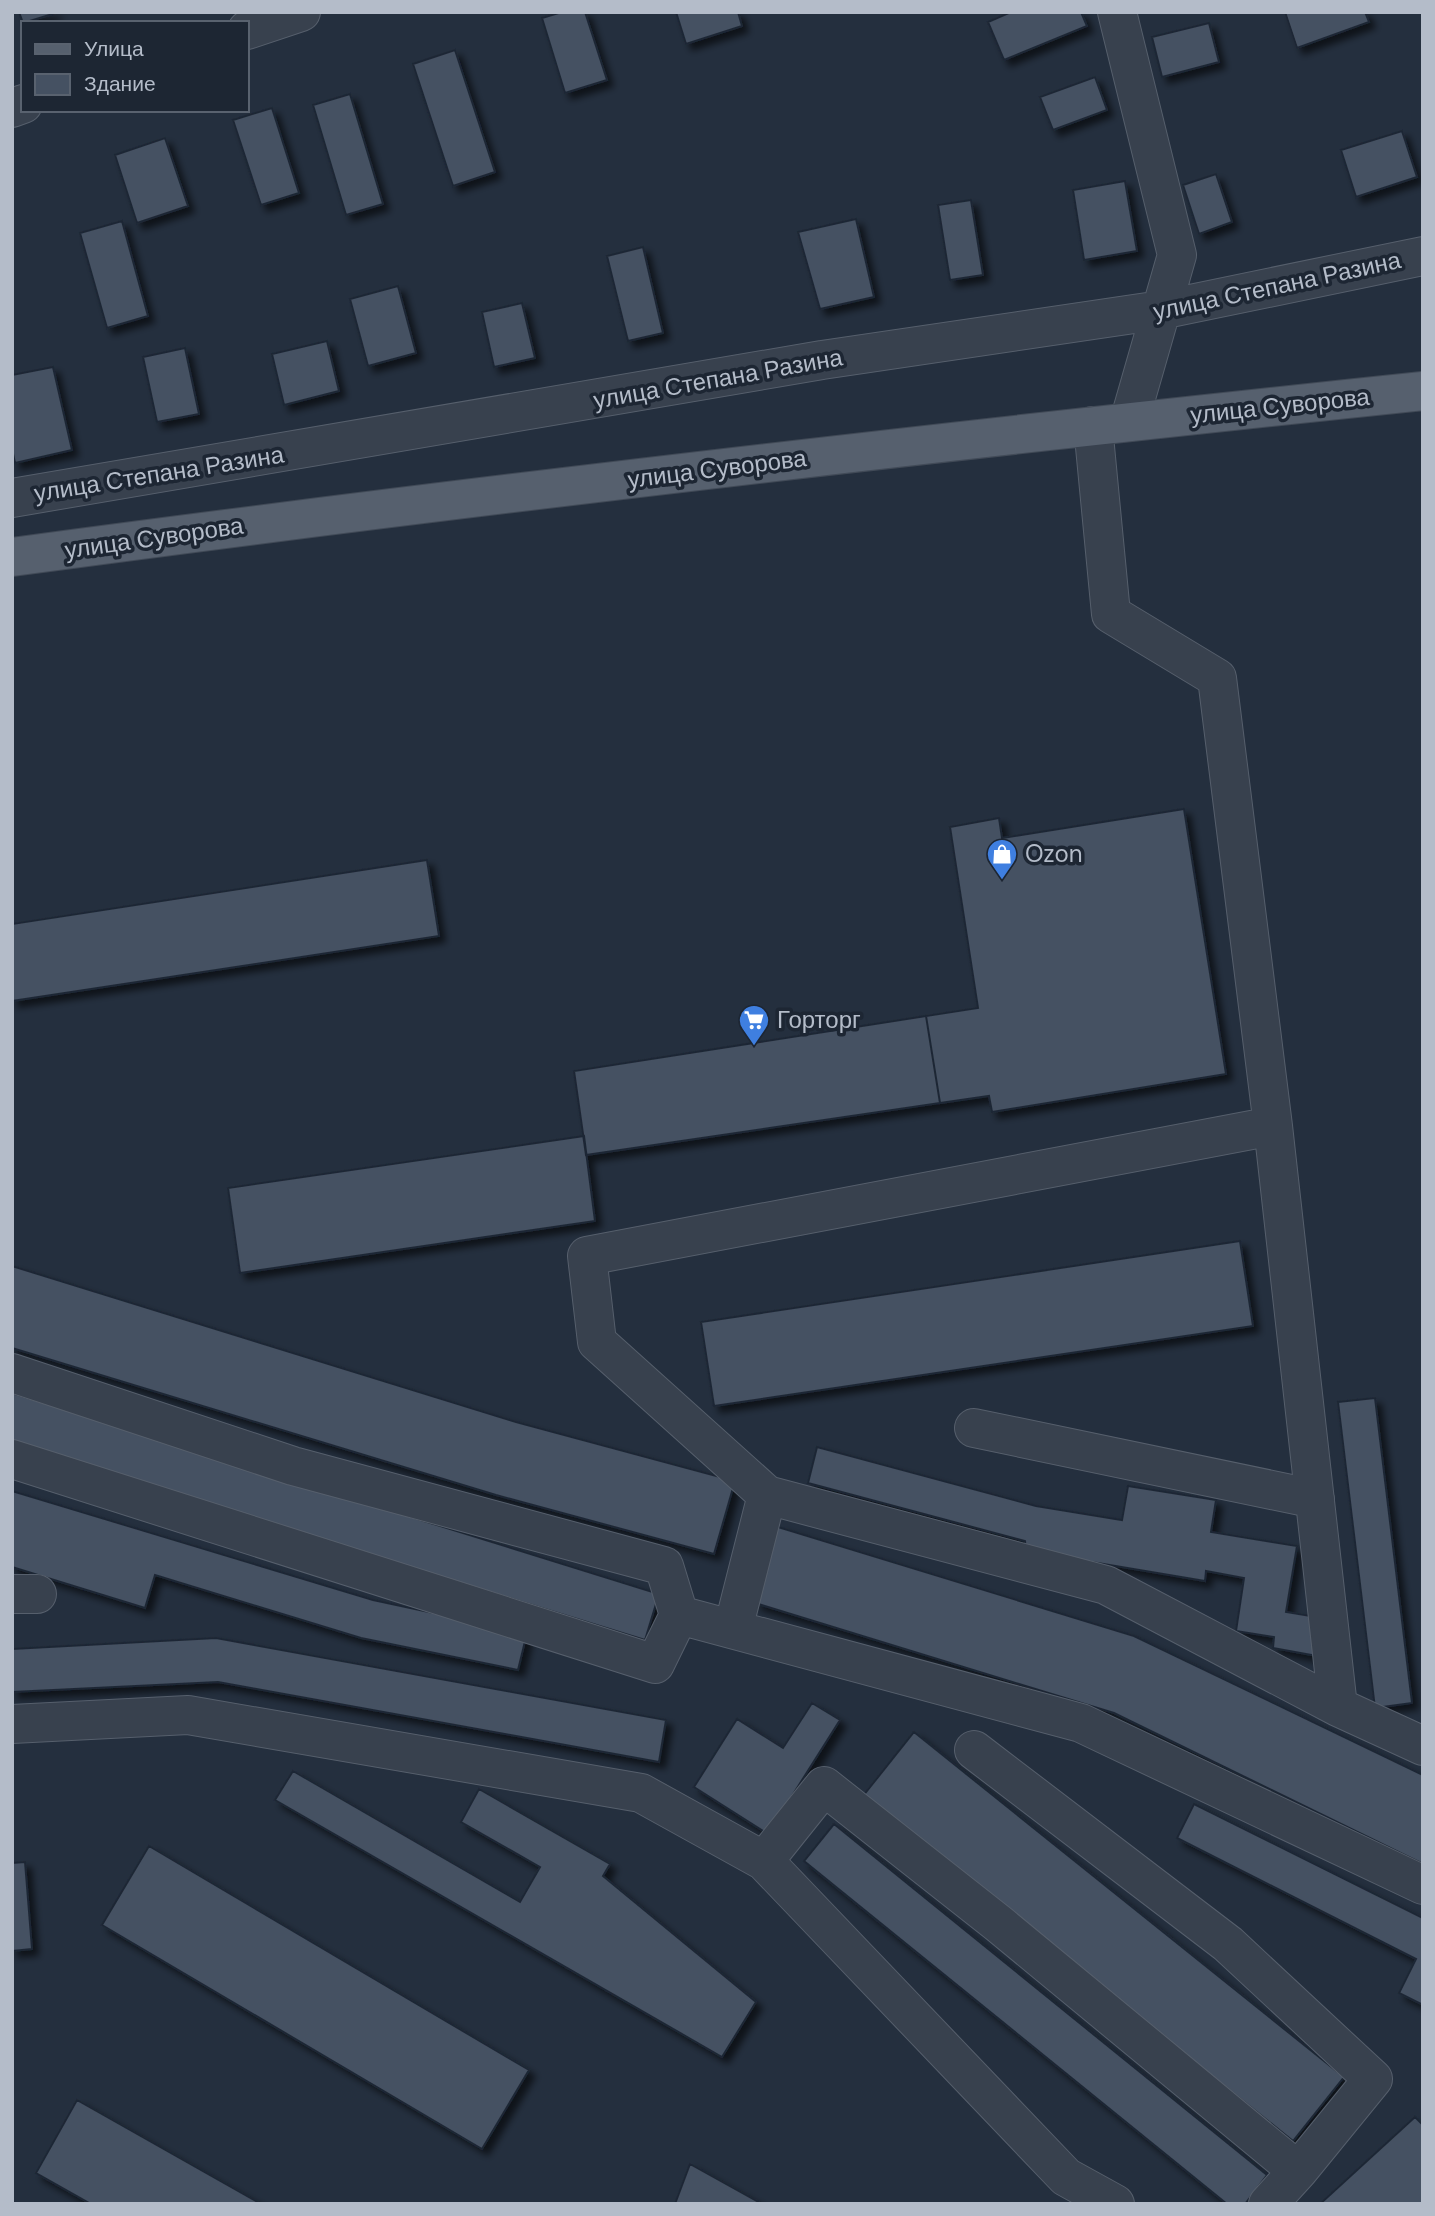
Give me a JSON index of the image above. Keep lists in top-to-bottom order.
{
  "streets": {
    "main road": ["улица Суворова"],
    "street": ["улица Степана Разина"]
  },
  "places": {
    "shop": ["Ozon"],
    "supermarket": ["Горторг"]
  },
  "legend": ["Улица", "Здание"]
}
